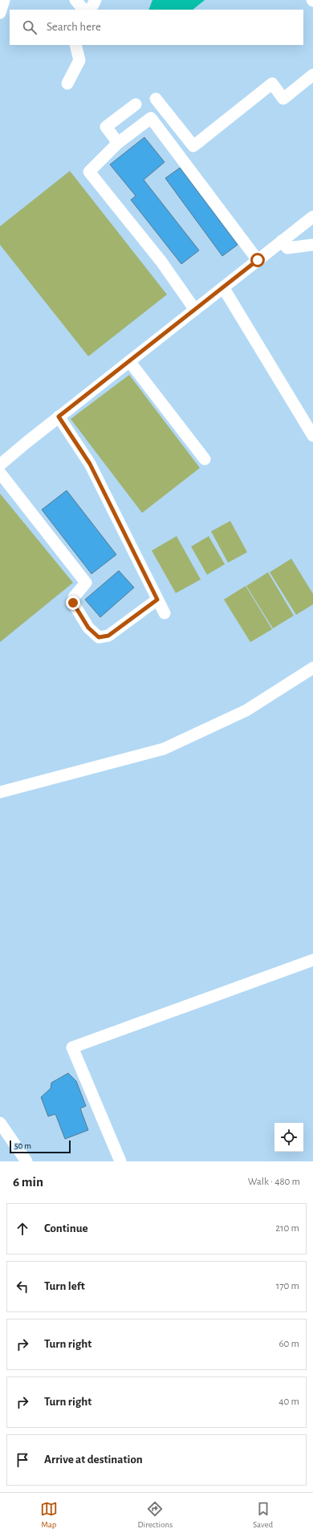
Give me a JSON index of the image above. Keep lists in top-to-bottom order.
{
  "scale_bar": "50 m",
  "page": {
    "search": "Search here",
    "scale": "50 m",
    "heading": ["6 min", "Walk · 480 m"],
    "list": [
      ["Continue", "210 m"],
      ["Turn left", "170 m"],
      ["Turn right", "60 m"],
      ["Turn right", "40 m"],
      "Arrive at destination"
    ],
    "nav": ["Map", "Directions", "Saved"]
  }
}
